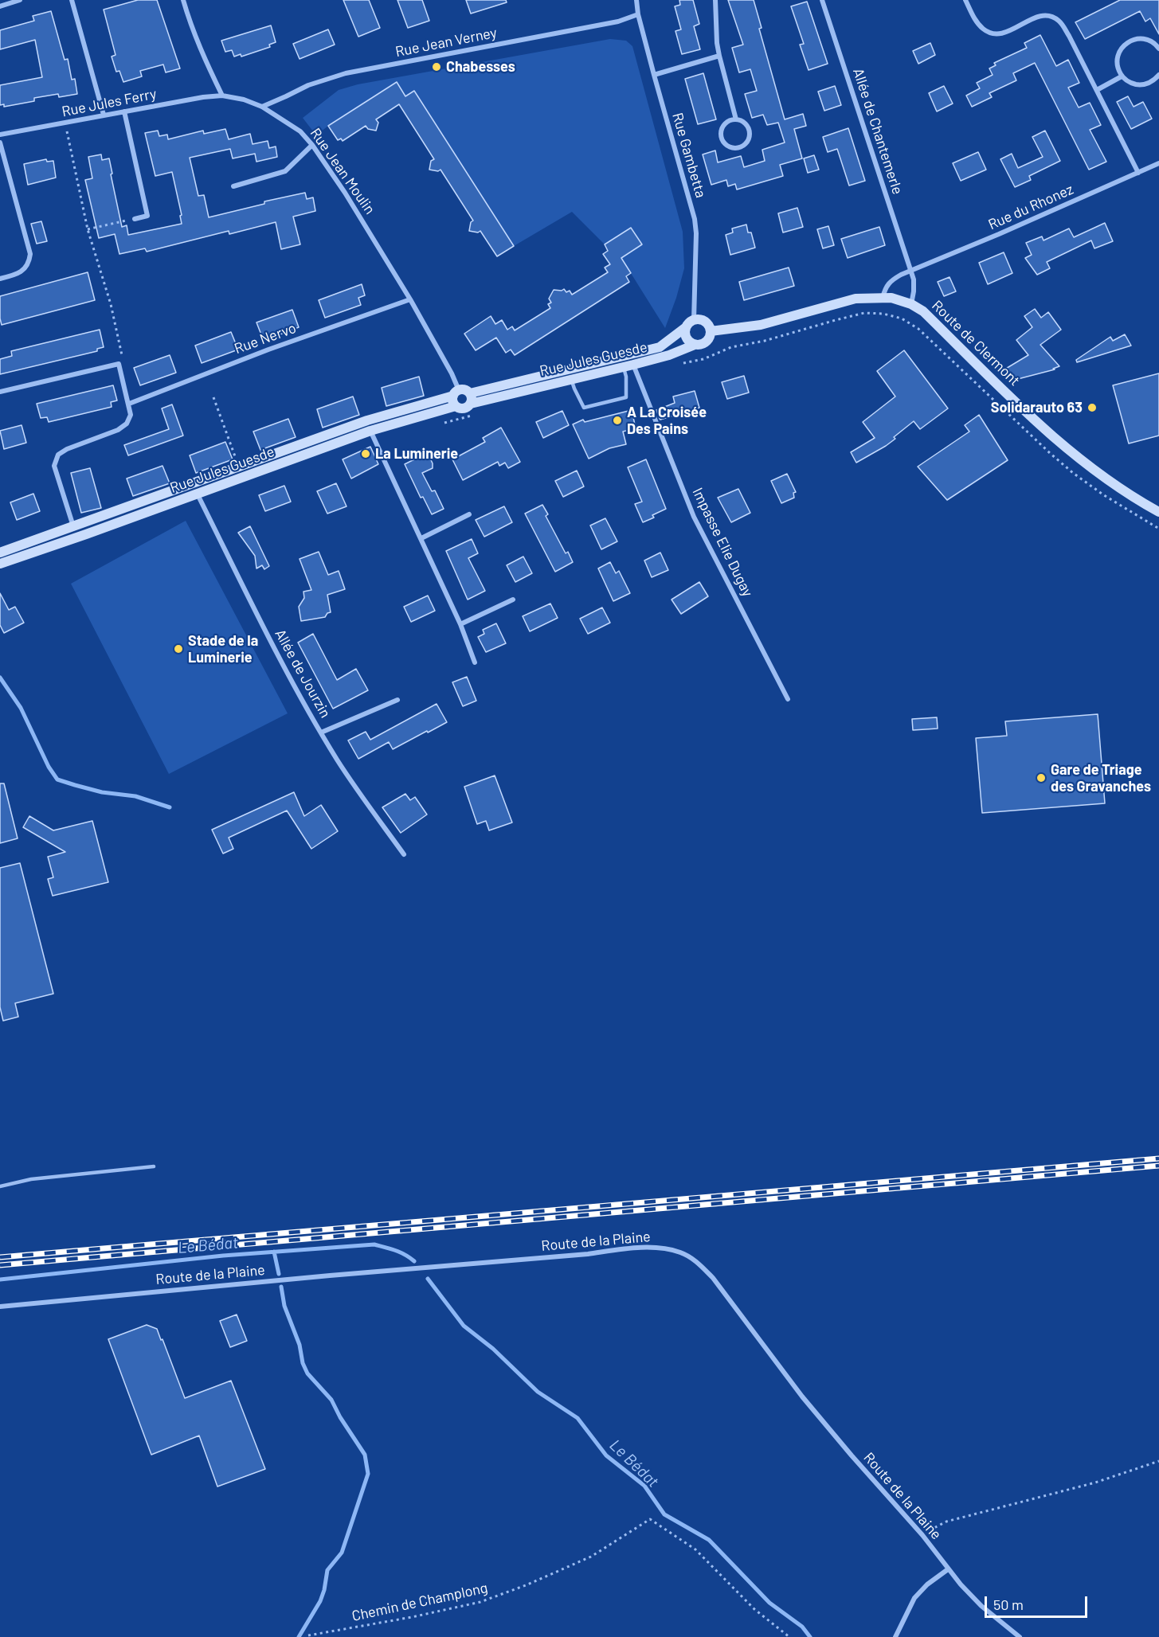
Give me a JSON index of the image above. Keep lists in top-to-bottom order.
{
  "streets": {
    "main road": ["Route de Clermont", "Rue Jules Guesde"],
    "street": [
      "Rue Jean Verney",
      "Rue Jules Ferry",
      "Allée de Chantemerle",
      "Rue Gambetta",
      "Rue Jean Moulin",
      "Rue du Rhonez",
      "Rue Nervo",
      "Impasse Elie Dugay",
      "Allée de Jourzin",
      "Route de la Plaine"
    ],
    "path": ["Chemin de Champlong"]
  },
  "crossings": [
    ["Rue Jean Verney", "Rue Gambetta"],
    ["Rue Jean Verney", "Rue Jean Moulin"],
    ["Rue Jules Ferry", "Rue Jean Moulin"],
    ["Allée de Chantemerle", "Rue du Rhonez"],
    ["Allée de Chantemerle", "Route de Clermont"],
    ["Rue Gambetta", "Route de Clermont"],
    ["Rue Gambetta", "Rue Jules Guesde"],
    ["Rue Jean Moulin", "Rue Nervo"],
    ["Rue Jean Moulin", "Rue Jules Guesde"],
    ["Rue du Rhonez", "Route de Clermont"],
    ["Route de Clermont", "Rue Jules Guesde"],
    ["Rue Jules Guesde", "Impasse Elie Dugay"],
    ["Rue Jules Guesde", "Allée de Jourzin"]
  ],
  "water": ["Le Bédat"],
  "places": [
    "Chabesses",
    "Solidarauto 63",
    "A La Croisée Des Pains",
    "La Luminerie",
    "Stade de la Luminerie",
    "Gare de Triage des Gravanches"
  ],
  "scale_bar": "50 m"
}
